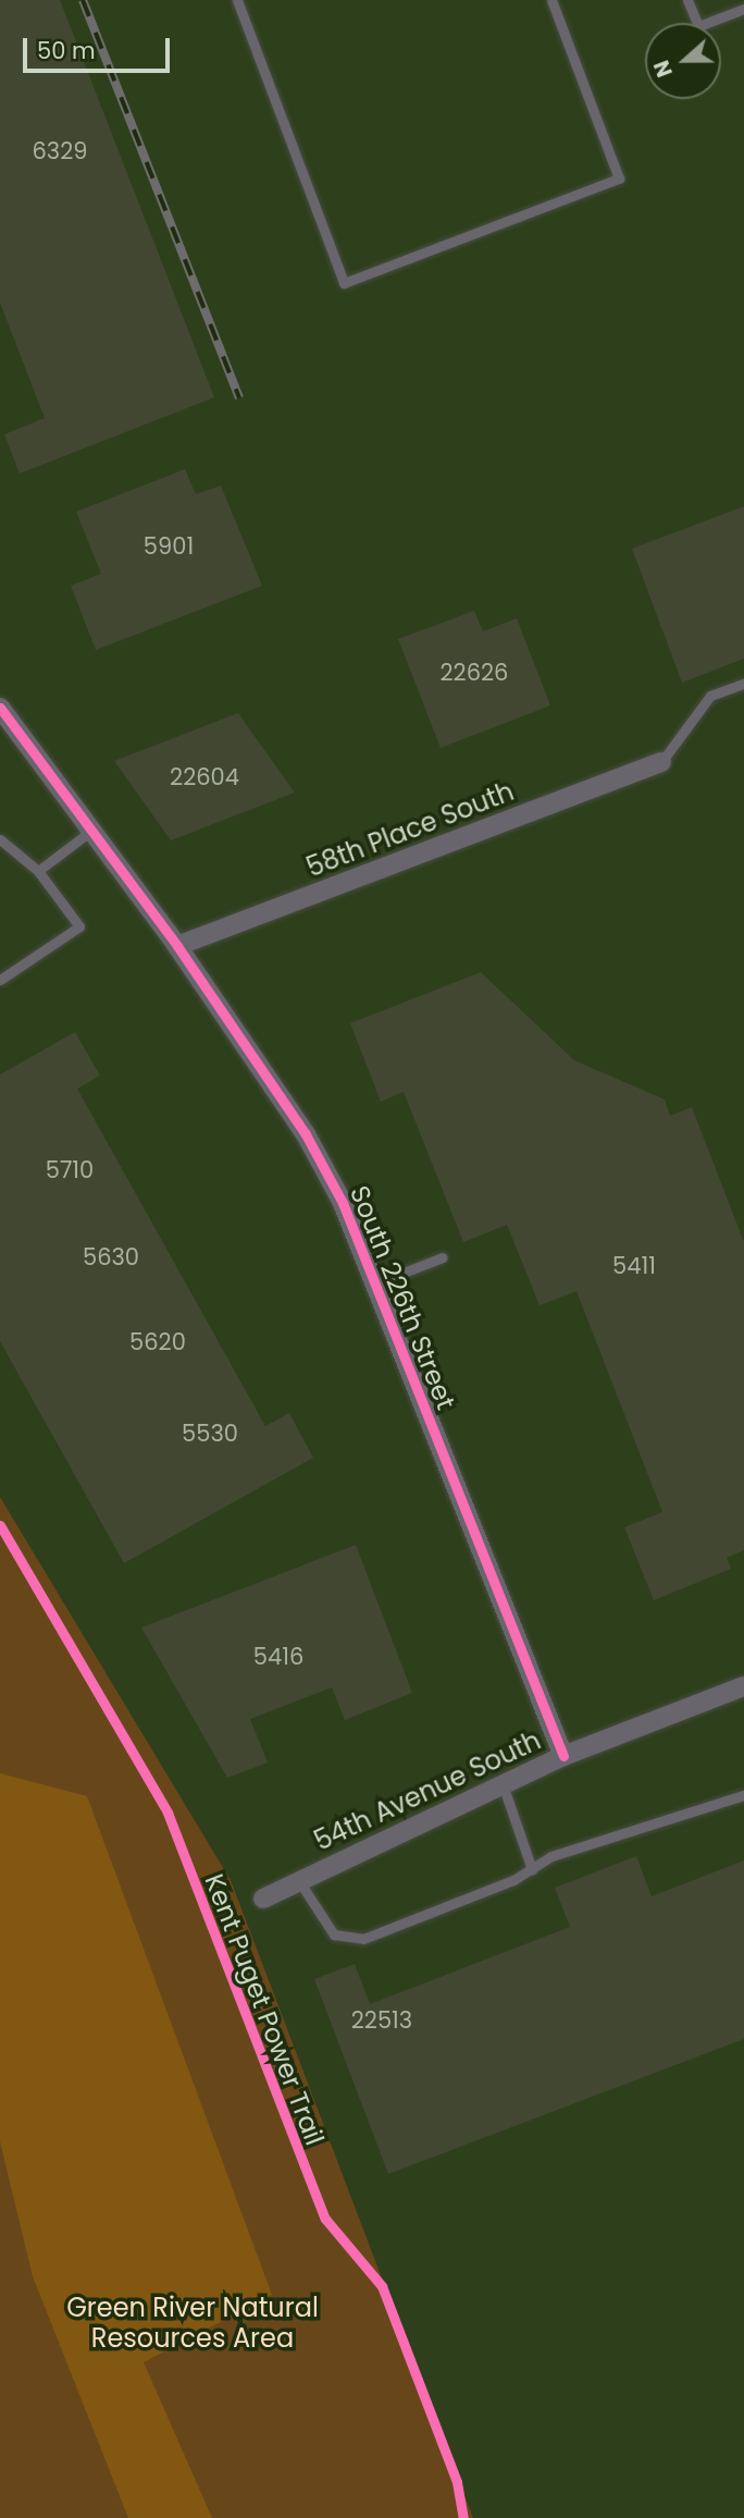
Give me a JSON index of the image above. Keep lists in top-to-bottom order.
{
  "streets": {
    "street": ["58th Place South", "South 226th Street", "54th Avenue South"],
    "cycle path": ["Kent Puget Power Trail"]
  },
  "crossings": [
    ["58th Place South", "South 226th Street"],
    ["South 226th Street", "54th Avenue South"]
  ],
  "parks": ["Green River Natural Resources Area"],
  "house_numbers": [
    "6329",
    "5901",
    "22626",
    "22604",
    "5710",
    "5630",
    "5411",
    "5620",
    "5530",
    "5416",
    "22513"
  ],
  "scale_bar": "50 m",
  "north": "left"
}
